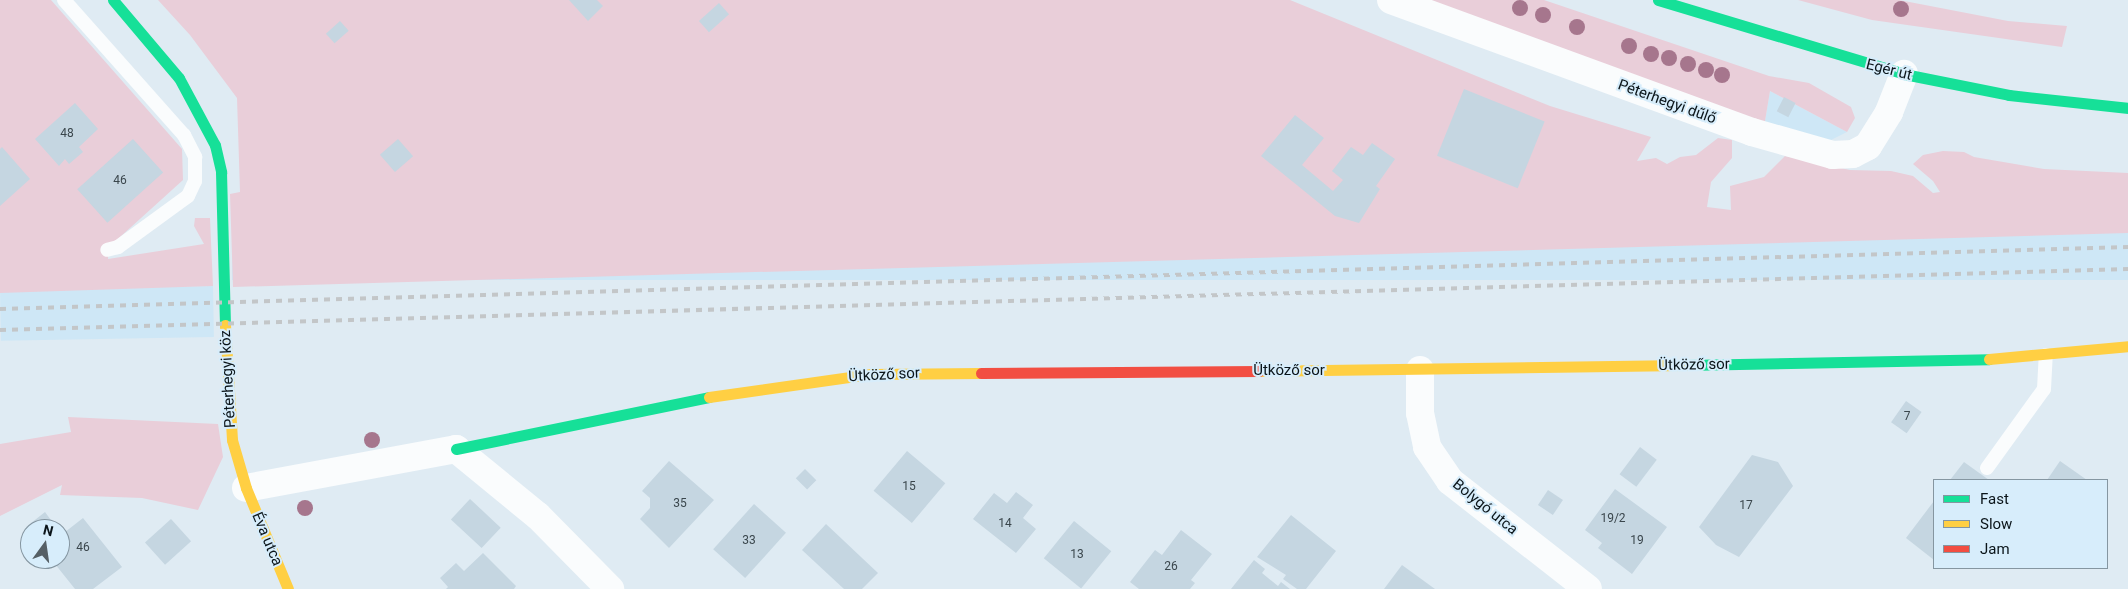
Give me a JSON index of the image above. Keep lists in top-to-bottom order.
{
  "streets": {
    "street": [
      "Egér út",
      "Péterhegyi dűlő",
      "Ütköző sor",
      "Péterhegyi köz",
      "Bolygó utca",
      "Éva utca"
    ]
  },
  "crossings": [
    ["Egér út", "Péterhegyi dűlő"],
    ["Ütköző sor", "Bolygó utca"],
    ["Péterhegyi köz", "Éva utca"]
  ],
  "house_numbers": [
    "48",
    "46",
    "7",
    "15",
    "35",
    "17",
    "19/2",
    "14",
    "33",
    "19",
    "46",
    "13",
    "26"
  ],
  "legend": ["Fast", "Slow", "Jam"],
  "north": "top"
}
